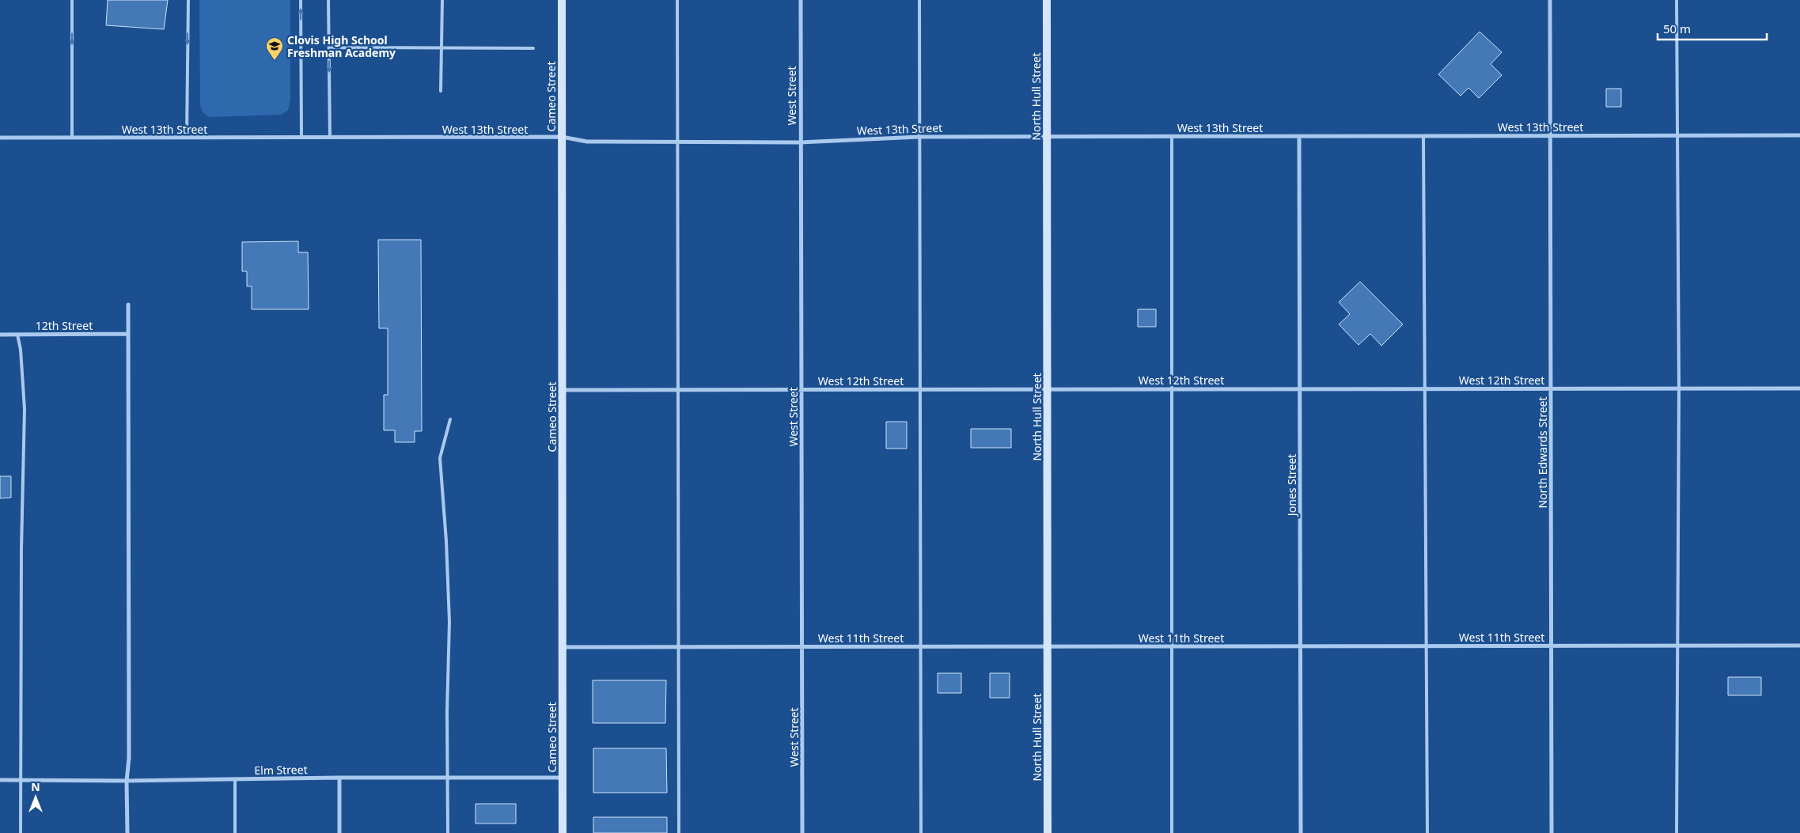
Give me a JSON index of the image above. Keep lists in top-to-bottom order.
{
  "streets": {
    "street": [
      "West Street",
      "Cameo Street",
      "North Hull Street",
      "West 13th Street",
      "12th Street",
      "West 12th Street",
      "North Edwards Street",
      "Jones Street",
      "West 11th Street",
      "Elm Street"
    ]
  },
  "crossings": [
    ["West Street", "West 13th Street"],
    ["West Street", "West 12th Street"],
    ["West Street", "West 11th Street"],
    ["Cameo Street", "West 13th Street"],
    ["Cameo Street", "West 12th Street"],
    ["Cameo Street", "West 11th Street"],
    ["Cameo Street", "Elm Street"],
    ["North Hull Street", "West 13th Street"],
    ["North Hull Street", "West 12th Street"],
    ["North Hull Street", "West 11th Street"],
    ["West 13th Street", "North Edwards Street"],
    ["West 13th Street", "Jones Street"],
    ["West 12th Street", "North Edwards Street"],
    ["West 12th Street", "Jones Street"],
    ["North Edwards Street", "West 11th Street"],
    ["Jones Street", "West 11th Street"]
  ],
  "places": {
    "school or university": ["Clovis High School Freshman Academy"]
  },
  "scale_bar": "50 m",
  "north": "top"
}
